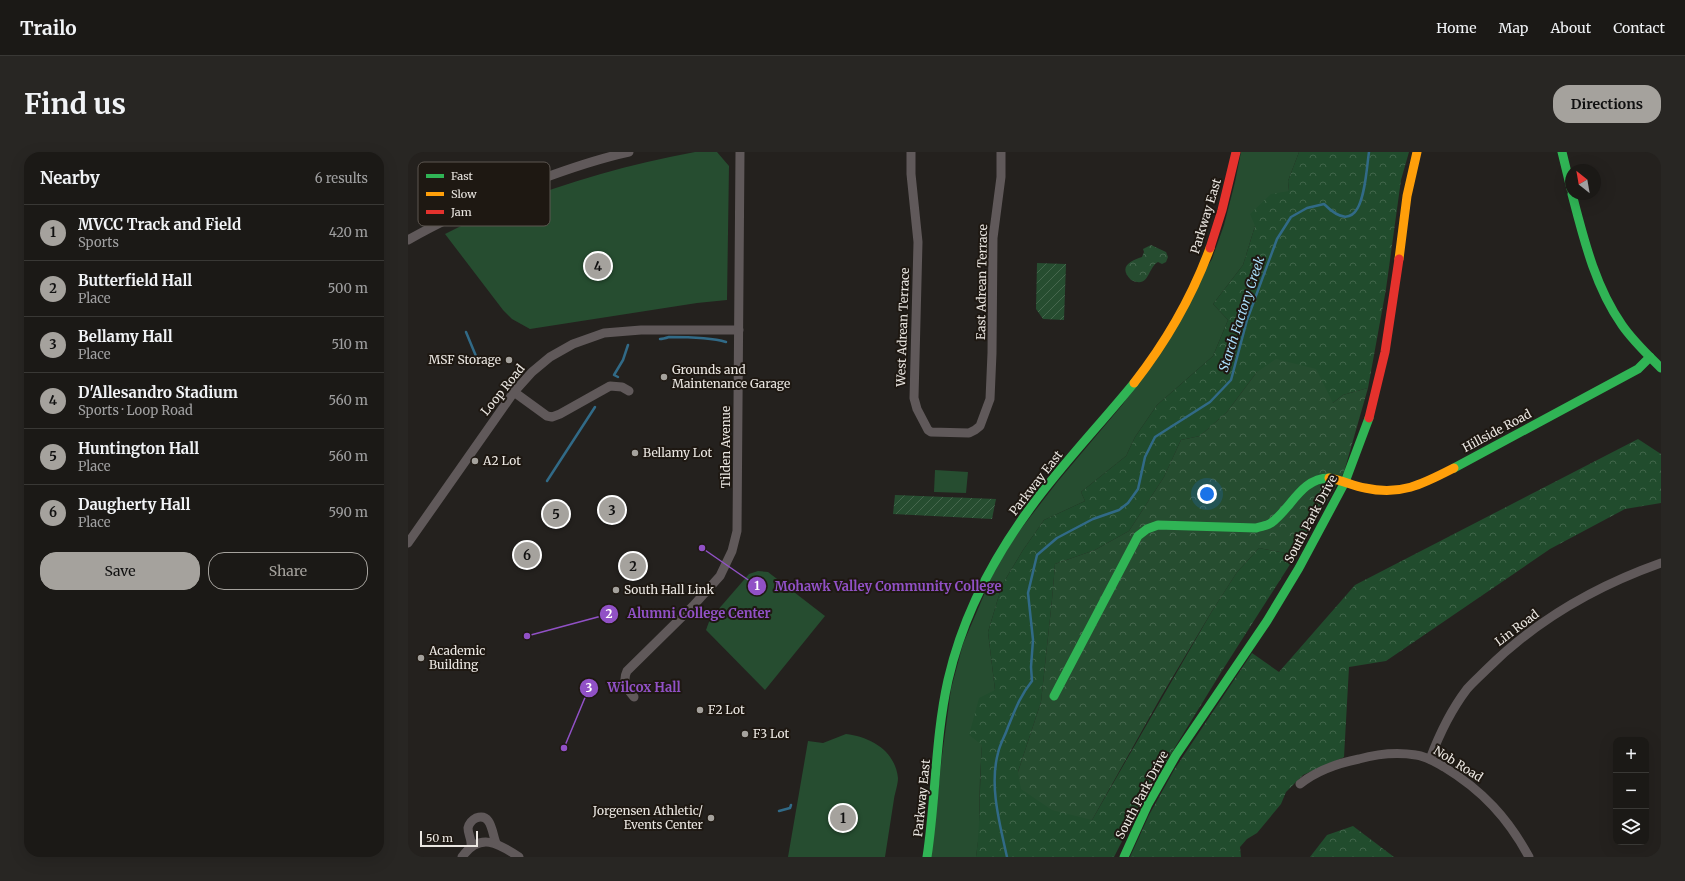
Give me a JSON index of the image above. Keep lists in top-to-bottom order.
{
  "streets": {
    "street": [
      "Parkway East",
      "East Adrean Terrace",
      "West Adrean Terrace",
      "Loop Road",
      "Hillside Road",
      "Tilden Avenue",
      "South Park Drive",
      "Lin Road",
      "Nob Road"
    ]
  },
  "crossings": [
    ["East Adrean Terrace", "West Adrean Terrace"],
    ["Loop Road", "Tilden Avenue"],
    ["Hillside Road", "South Park Drive"],
    ["Lin Road", "Nob Road"]
  ],
  "water": ["Starch Factory Creek"],
  "places": [
    "MSF Storage",
    "Grounds and Maintenance Garage",
    "Bellamy Lot",
    "A2 Lot",
    "Mohawk Valley Community College",
    "South Hall Link",
    "Alumni College Center",
    "Academic Building",
    "F2 Lot",
    "F3 Lot",
    "Wilcox Hall",
    "Jorgensen Athletic/ Events Center"
  ],
  "legend": ["Fast", "Slow", "Jam"],
  "scale_bar": "50 m",
  "north": "top left",
  "page": {
    "header": "Trailo",
    "nav": [
      "Home",
      "Map",
      "About",
      "Contact"
    ],
    "buttons": [
      "Directions",
      ["Save", "Share"]
    ],
    "title": "Find us",
    "heading": ["Nearby", "6 results"],
    "list": [
      {
        "mark": "1",
        "name": "MVCC Track and Field",
        "note": "Sports",
        "value": "420 m"
      },
      {
        "mark": "2",
        "name": "Butterfield Hall",
        "note": "Place",
        "value": "500 m"
      },
      {
        "mark": "3",
        "name": "Bellamy Hall",
        "note": "Place",
        "value": "510 m"
      },
      {
        "mark": "4",
        "name": "D'Allesandro Stadium",
        "note": "Sports · Loop Road",
        "value": "560 m"
      },
      {
        "mark": "5",
        "name": "Huntington Hall",
        "note": "Place",
        "value": "560 m"
      },
      {
        "mark": "6",
        "name": "Daugherty Hall",
        "note": "Place",
        "value": "590 m"
      }
    ],
    "pins": [
      "4",
      "3",
      "5",
      "6",
      "2",
      "1"
    ],
    "map_buttons": ["+", "−"],
    "scale": "50 m"
  }
}
